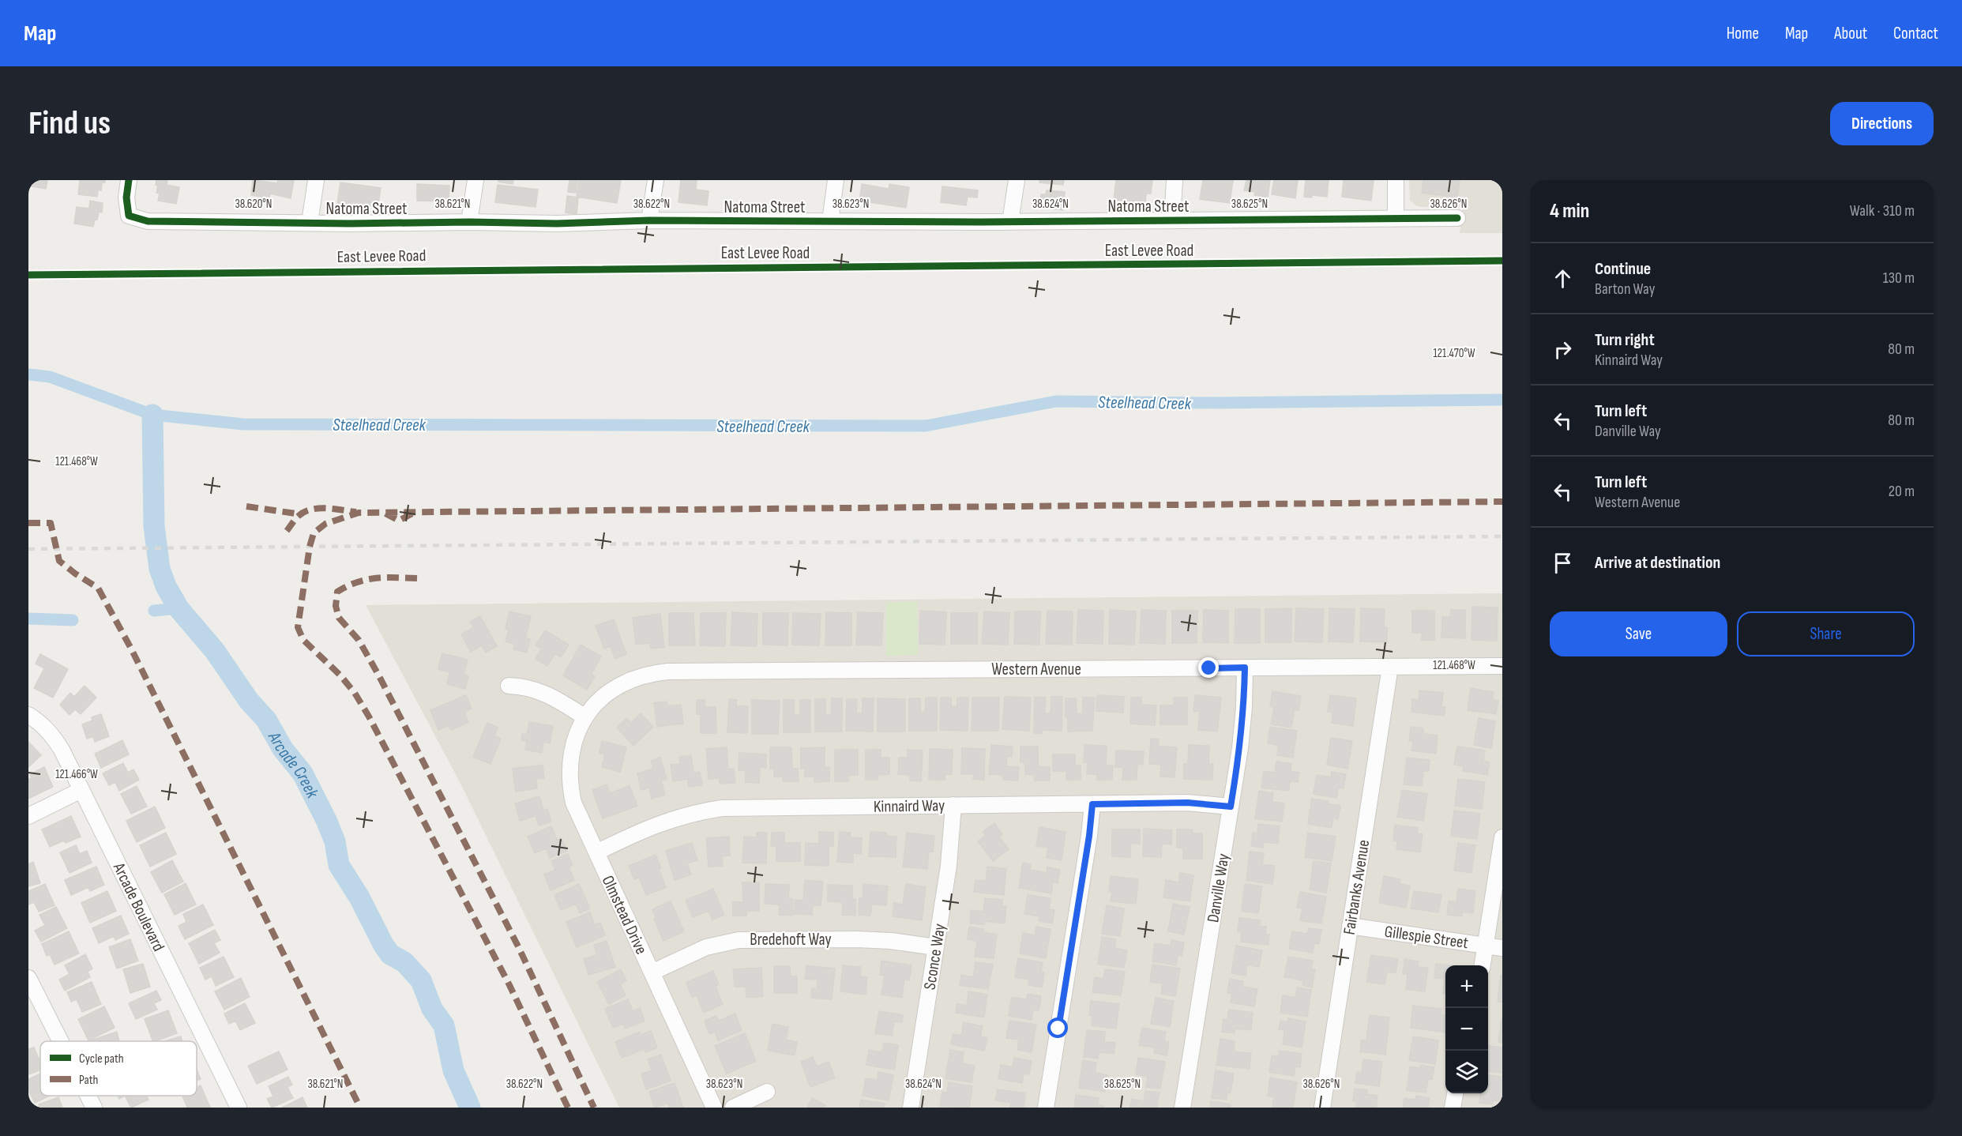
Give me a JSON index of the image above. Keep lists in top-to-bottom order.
{
  "streets": {
    "street": [
      "Natoma Street",
      "Western Avenue",
      "Kinnaird Way",
      "Fairbanks Avenue",
      "Danville Way",
      "Arcade Boulevard",
      "Olmstead Drive",
      "Gillespie Street",
      "Bredehoft Way",
      "Sconce Way"
    ],
    "cycle path": ["East Levee Road"]
  },
  "crossings": [
    ["Western Avenue", "Fairbanks Avenue"],
    ["Western Avenue", "Danville Way"],
    ["Western Avenue", "Olmstead Drive"],
    ["Kinnaird Way", "Danville Way"],
    ["Kinnaird Way", "Olmstead Drive"],
    ["Kinnaird Way", "Sconce Way"],
    ["Fairbanks Avenue", "Gillespie Street"],
    ["Olmstead Drive", "Bredehoft Way"],
    ["Bredehoft Way", "Sconce Way"]
  ],
  "water": ["Steelhead Creek", "Arcade Creek"],
  "legend": ["Cycle path", "Path"],
  "page": {
    "header": "Map",
    "nav": [
      "Home",
      "Map",
      "About",
      "Contact"
    ],
    "buttons": [
      "Directions",
      ["Save", "Share"]
    ],
    "title": "Find us",
    "heading": ["4 min", "Walk · 310 m"],
    "list": [
      ["Continue", "Barton Way", "130 m"],
      ["Turn right", "Kinnaird Way", "80 m"],
      ["Turn left", "Danville Way", "80 m"],
      ["Turn left", "Western Avenue", "20 m"],
      "Arrive at destination"
    ],
    "map_buttons": ["+", "−"]
  },
  "coordinates": [
    "38.620°N",
    "38.621°N",
    "38.622°N",
    "38.623°N",
    "38.624°N",
    "38.625°N",
    "38.626°N",
    "121.470°W",
    "121.468°W",
    "121.466°W"
  ]
}
